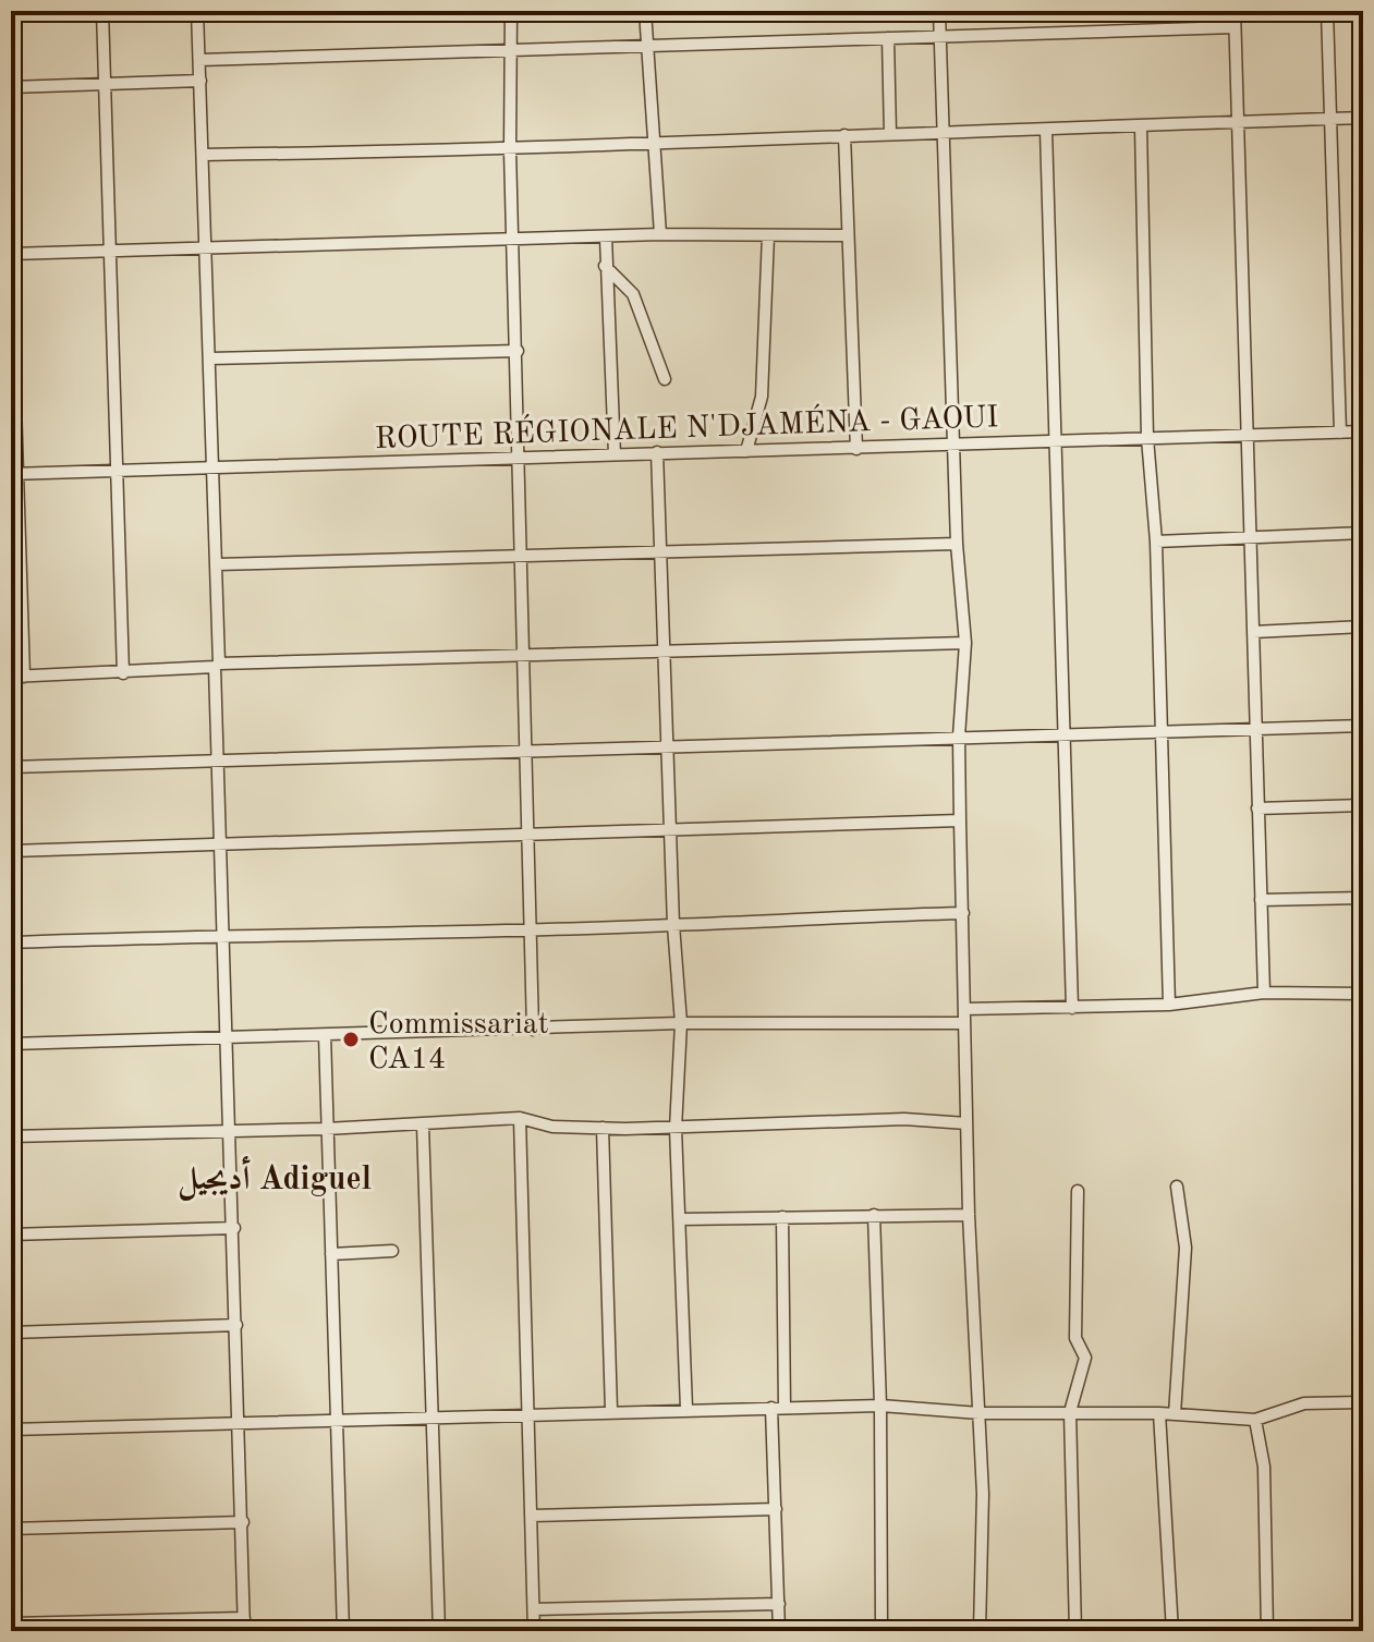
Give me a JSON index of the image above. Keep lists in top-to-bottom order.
{
  "streets": {
    "street": ["ROUTE RÉGIONALE N'DJAMÉNA - GAOUI"]
  },
  "districts": ["أديجيل Adiguel"],
  "places": ["Commissariat CA14"]
}
